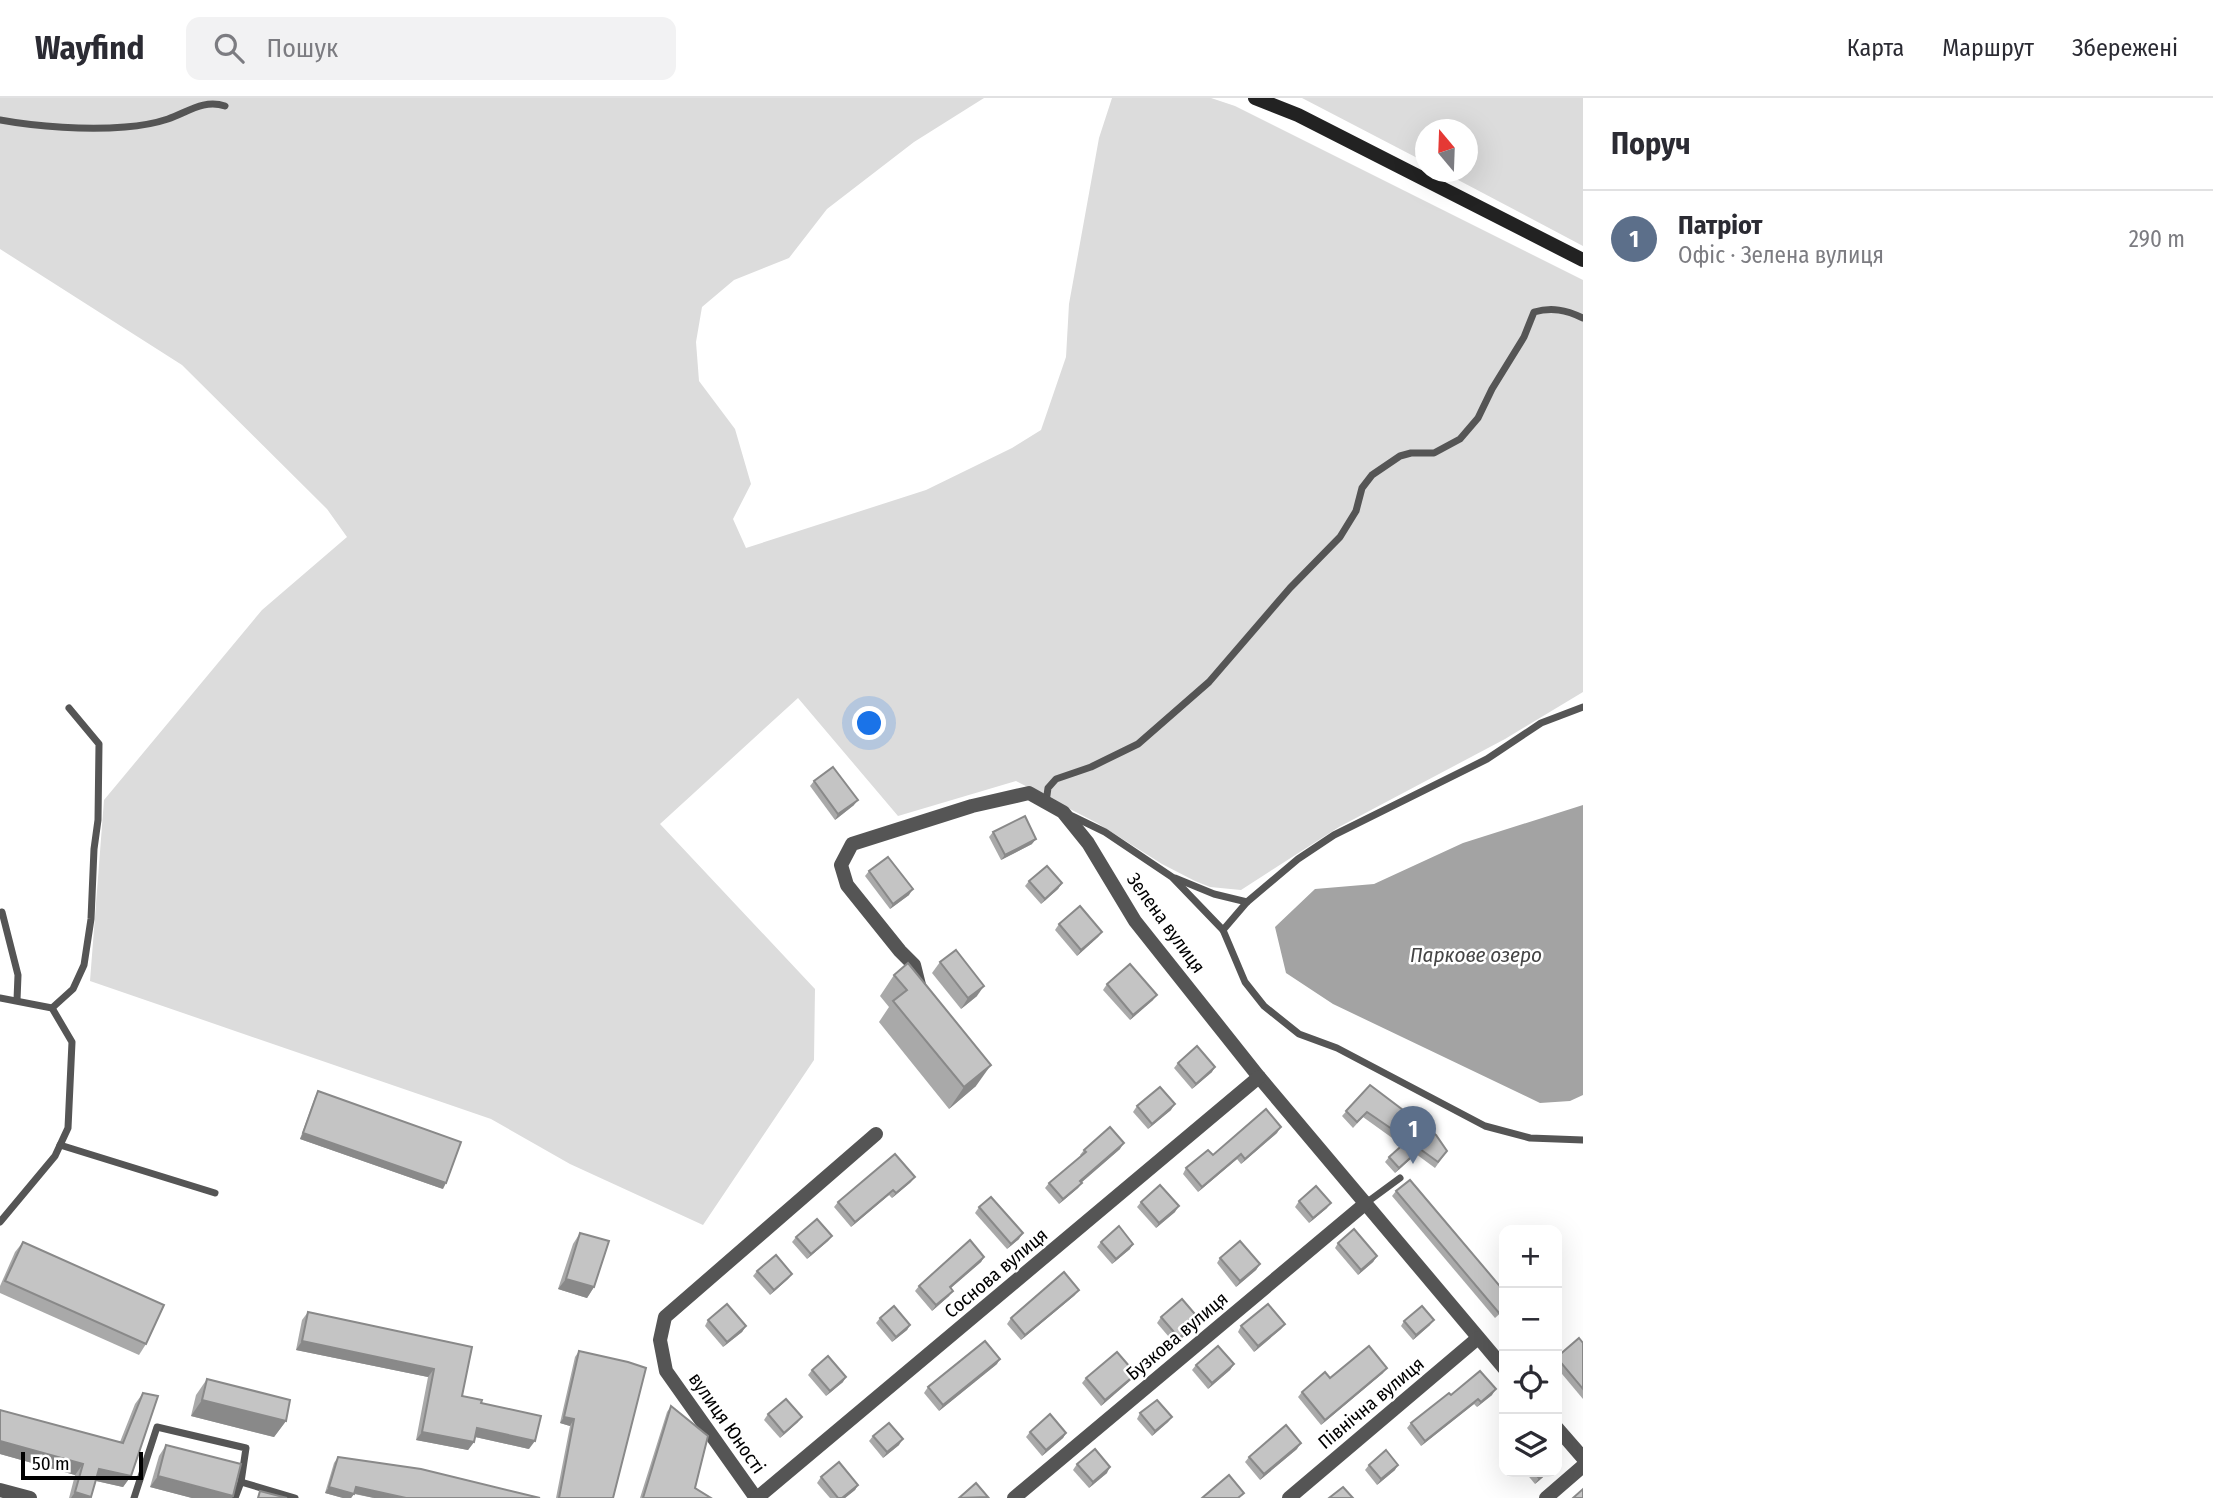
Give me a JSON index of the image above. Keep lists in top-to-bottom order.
{
  "streets": {
    "street": [
      "Зелена вулиця",
      "Соснова вулиця",
      "Бузкова вулиця",
      "Північна вулиця",
      "вулиця Юності"
    ]
  },
  "crossings": [
    ["Зелена вулиця", "Соснова вулиця"],
    ["Зелена вулиця", "Бузкова вулиця"],
    ["Зелена вулиця", "Північна вулиця"],
    ["Соснова вулиця", "вулиця Юності"]
  ],
  "water": ["Паркове озеро"],
  "scale_bar": "50 m",
  "north": "top",
  "page": {
    "header": "Wayfind",
    "search": "Пошук",
    "nav": ["Карта", "Маршрут", "Збережені"],
    "heading": "Поруч",
    "list": [
      {
        "mark": "1",
        "name": "Патріот",
        "note": "Офіс · Зелена вулиця",
        "value": "290 m"
      }
    ],
    "pins": "1",
    "map_buttons": ["+", "−"],
    "scale": "50 m"
  }
}
